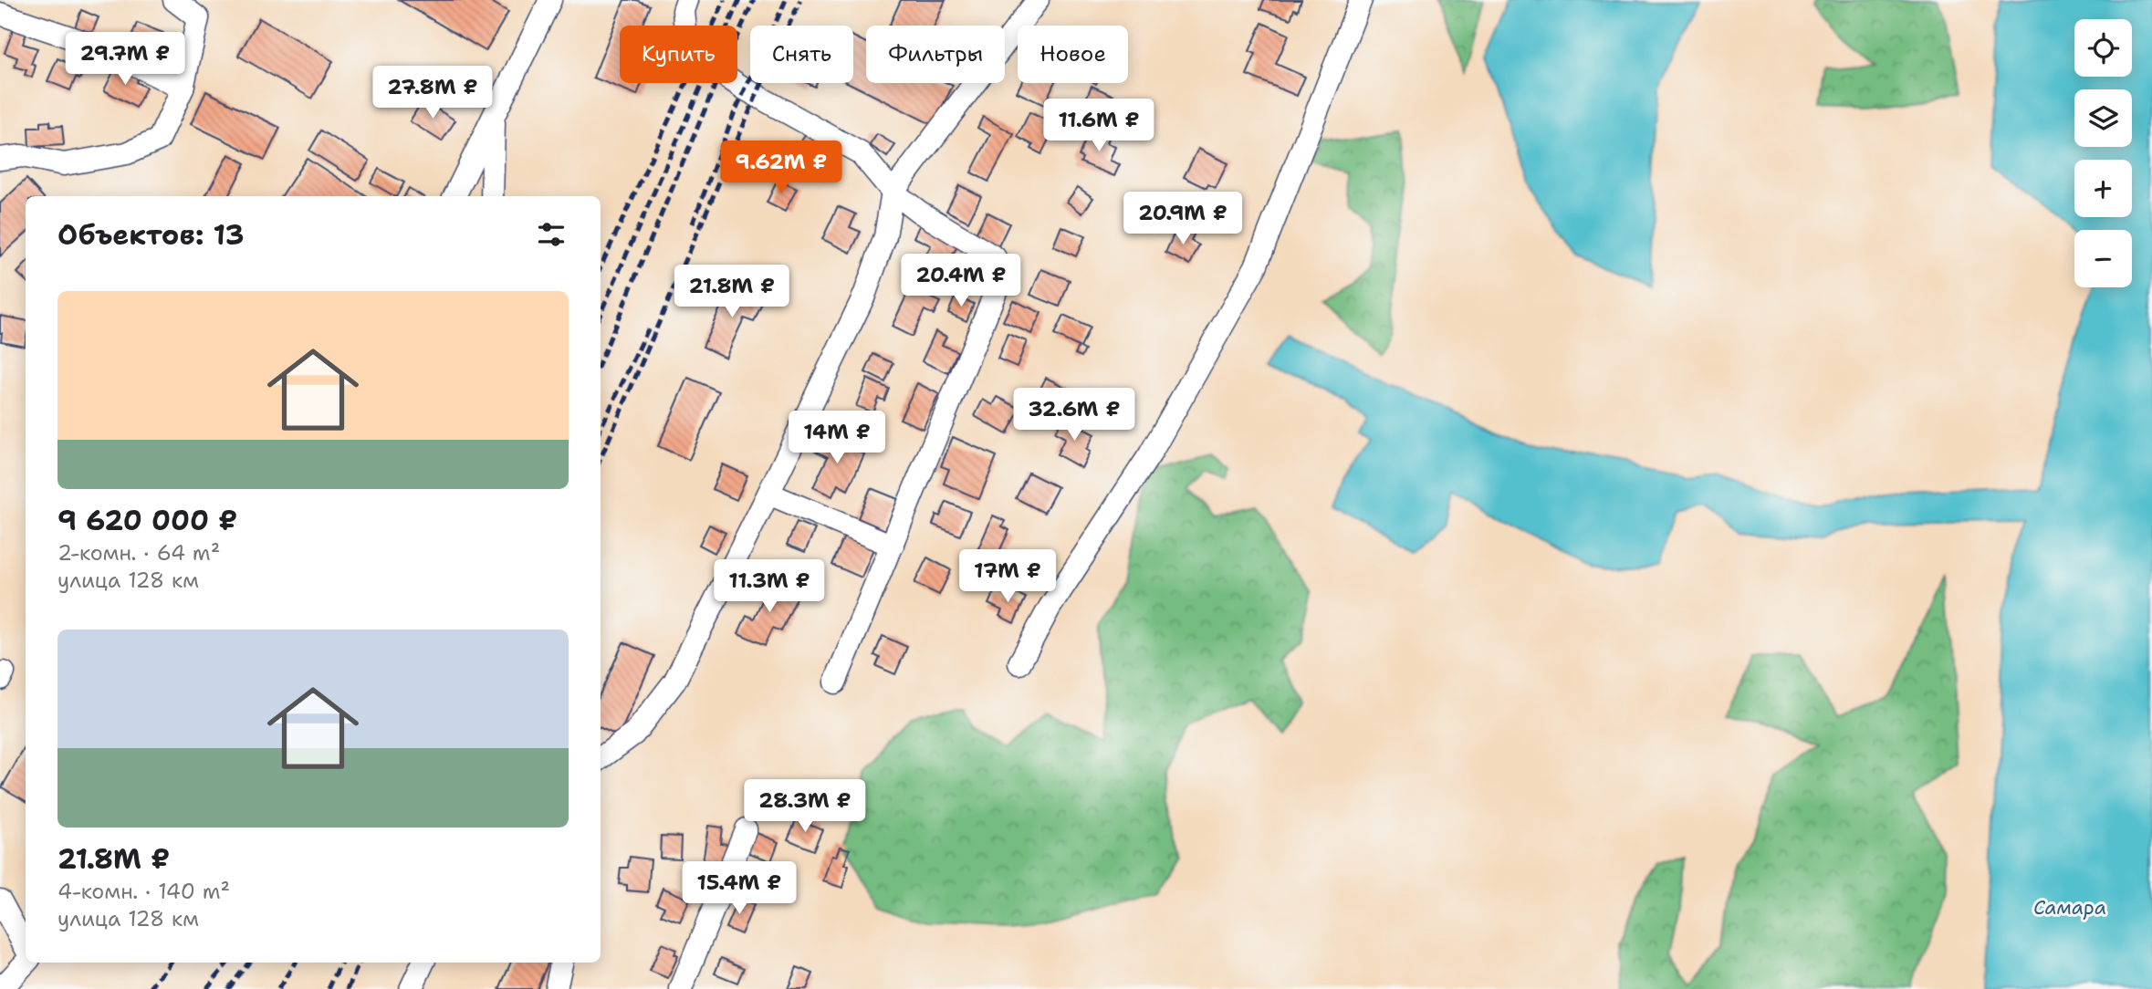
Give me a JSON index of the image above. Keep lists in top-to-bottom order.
{
  "water": ["Самара"],
  "page": {
    "map_buttons": ["+", "−"],
    "chip": [
      "Купить",
      "Снять",
      "Фильтры",
      "Новое"
    ],
    "price": [
      "29.7M ₽",
      "27.8M ₽",
      "11.6M ₽",
      "9.62M ₽",
      "20.9M ₽",
      "20.4M ₽",
      "21.8M ₽",
      "32.6M ₽",
      "14M ₽",
      "17M ₽",
      "11.3M ₽",
      "28.3M ₽",
      "15.4M ₽"
    ],
    "heading": "Объектов: 13",
    "list": [
      {
        "name": "9 620 000 ₽",
        "note": "2-комн. · 64 m² · улица 128 км"
      },
      {
        "name": "21.8M ₽",
        "note": "4-комн. · 140 m² · улица 128 км"
      }
    ]
  }
}
